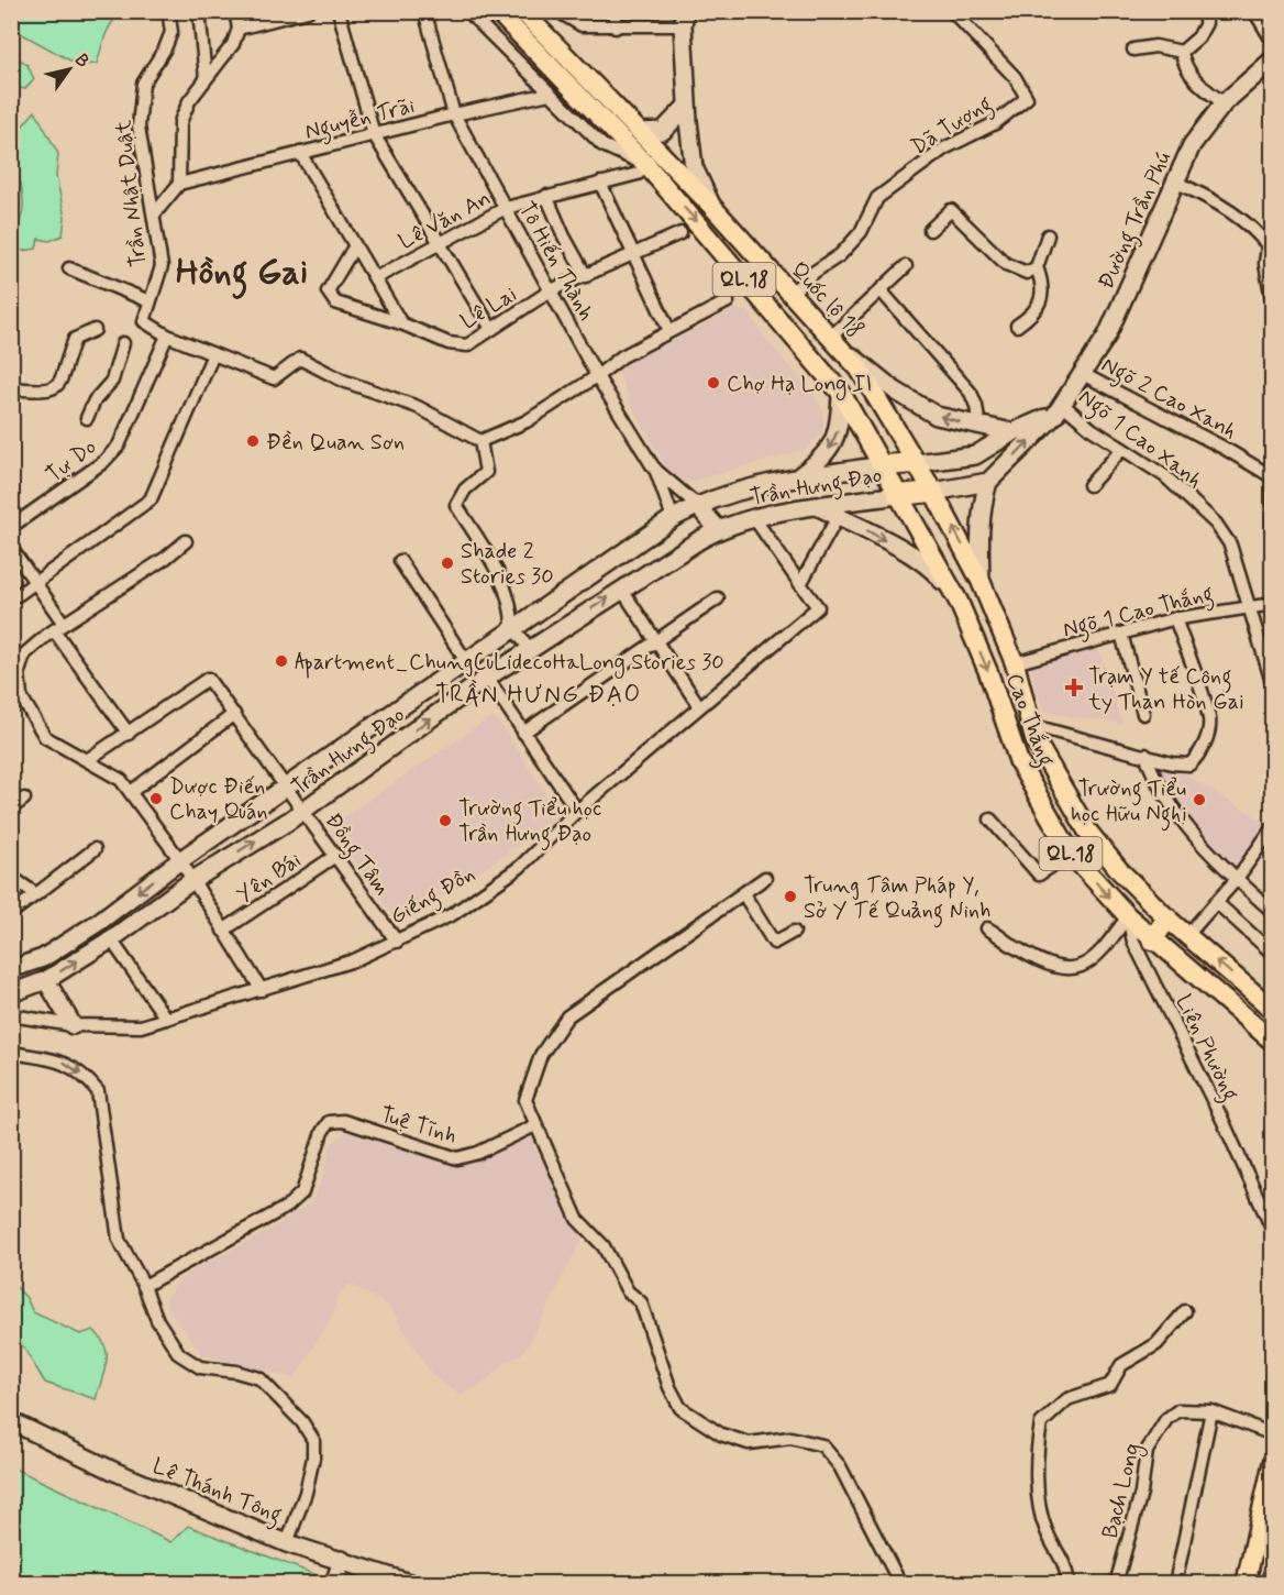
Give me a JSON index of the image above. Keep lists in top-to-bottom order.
{
  "streets": {
    "main road": [
      "Đường Trần Phú",
      "QL.18",
      "Quốc lộ 18",
      "Trần Hưng Đạo",
      "Cao Thắng",
      "Lê Thánh Tông"
    ],
    "street": [
      "Nguyễn Trãi",
      "Dã Tượng",
      "Trần Nhật Duật",
      "Lê Văn An",
      "Tô Hiến Thành",
      "Lê Lai",
      "Ngõ 2 Cao Xanh",
      "Ngõ 1 Cao Xanh",
      "Tự Do",
      "Ngõ 1 Cao Thắng",
      "Đồng Tâm",
      "Yên Bái",
      "Giếng Đồn",
      "Liên Phường",
      "Tuệ Tĩnh",
      "Bạch Long"
    ]
  },
  "crossings": [
    ["Nguyễn Trãi", "Tô Hiến Thành"],
    ["Dã Tượng", "Quốc lộ 18"],
    ["Trần Nhật Duật", "Tự Do"],
    ["Lê Văn An", "Tô Hiến Thành"],
    ["Lê Văn An", "Quốc lộ 18"],
    ["Đường Trần Phú", "Ngõ 2 Cao Xanh"],
    ["Đường Trần Phú", "Ngõ 1 Cao Xanh"],
    ["Tô Hiến Thành", "Lê Lai"],
    ["Tô Hiến Thành", "Trần Hưng Đạo"],
    ["Quốc lộ 18", "Trần Hưng Đạo"],
    ["Quốc lộ 18", "Cao Thắng"],
    ["Ngõ 1 Cao Xanh", "Ngõ 1 Cao Thắng"],
    ["Trần Hưng Đạo", "Cao Thắng"],
    ["Trần Hưng Đạo", "Đồng Tâm"],
    ["Ngõ 1 Cao Thắng", "Cao Thắng"],
    ["Cao Thắng", "Liên Phường"],
    ["Đồng Tâm", "Yên Bái"],
    ["Đồng Tâm", "Giếng Đồn"]
  ],
  "districts": ["Hồng Gai", "TRẦN HƯNG ĐẠO"],
  "places": {
    "other": [
      "Chợ Hạ Long II",
      "Đền Quan Sơn",
      "Shade 2 Stories 30",
      "Apartment_ChungCuLidecoHaLong Stories 30",
      "Dược Điến Chay Quán",
      "Trường Tiểu học Hữu Nghị",
      "Trường Tiểu học Trần Hưng Đạo",
      "Trung Tâm Pháp Y, Sở Y Tế Quảng Ninh"
    ],
    "health": ["Trạm Y tế Công ty Than Hòn Gai"]
  },
  "north": "top right"
}
